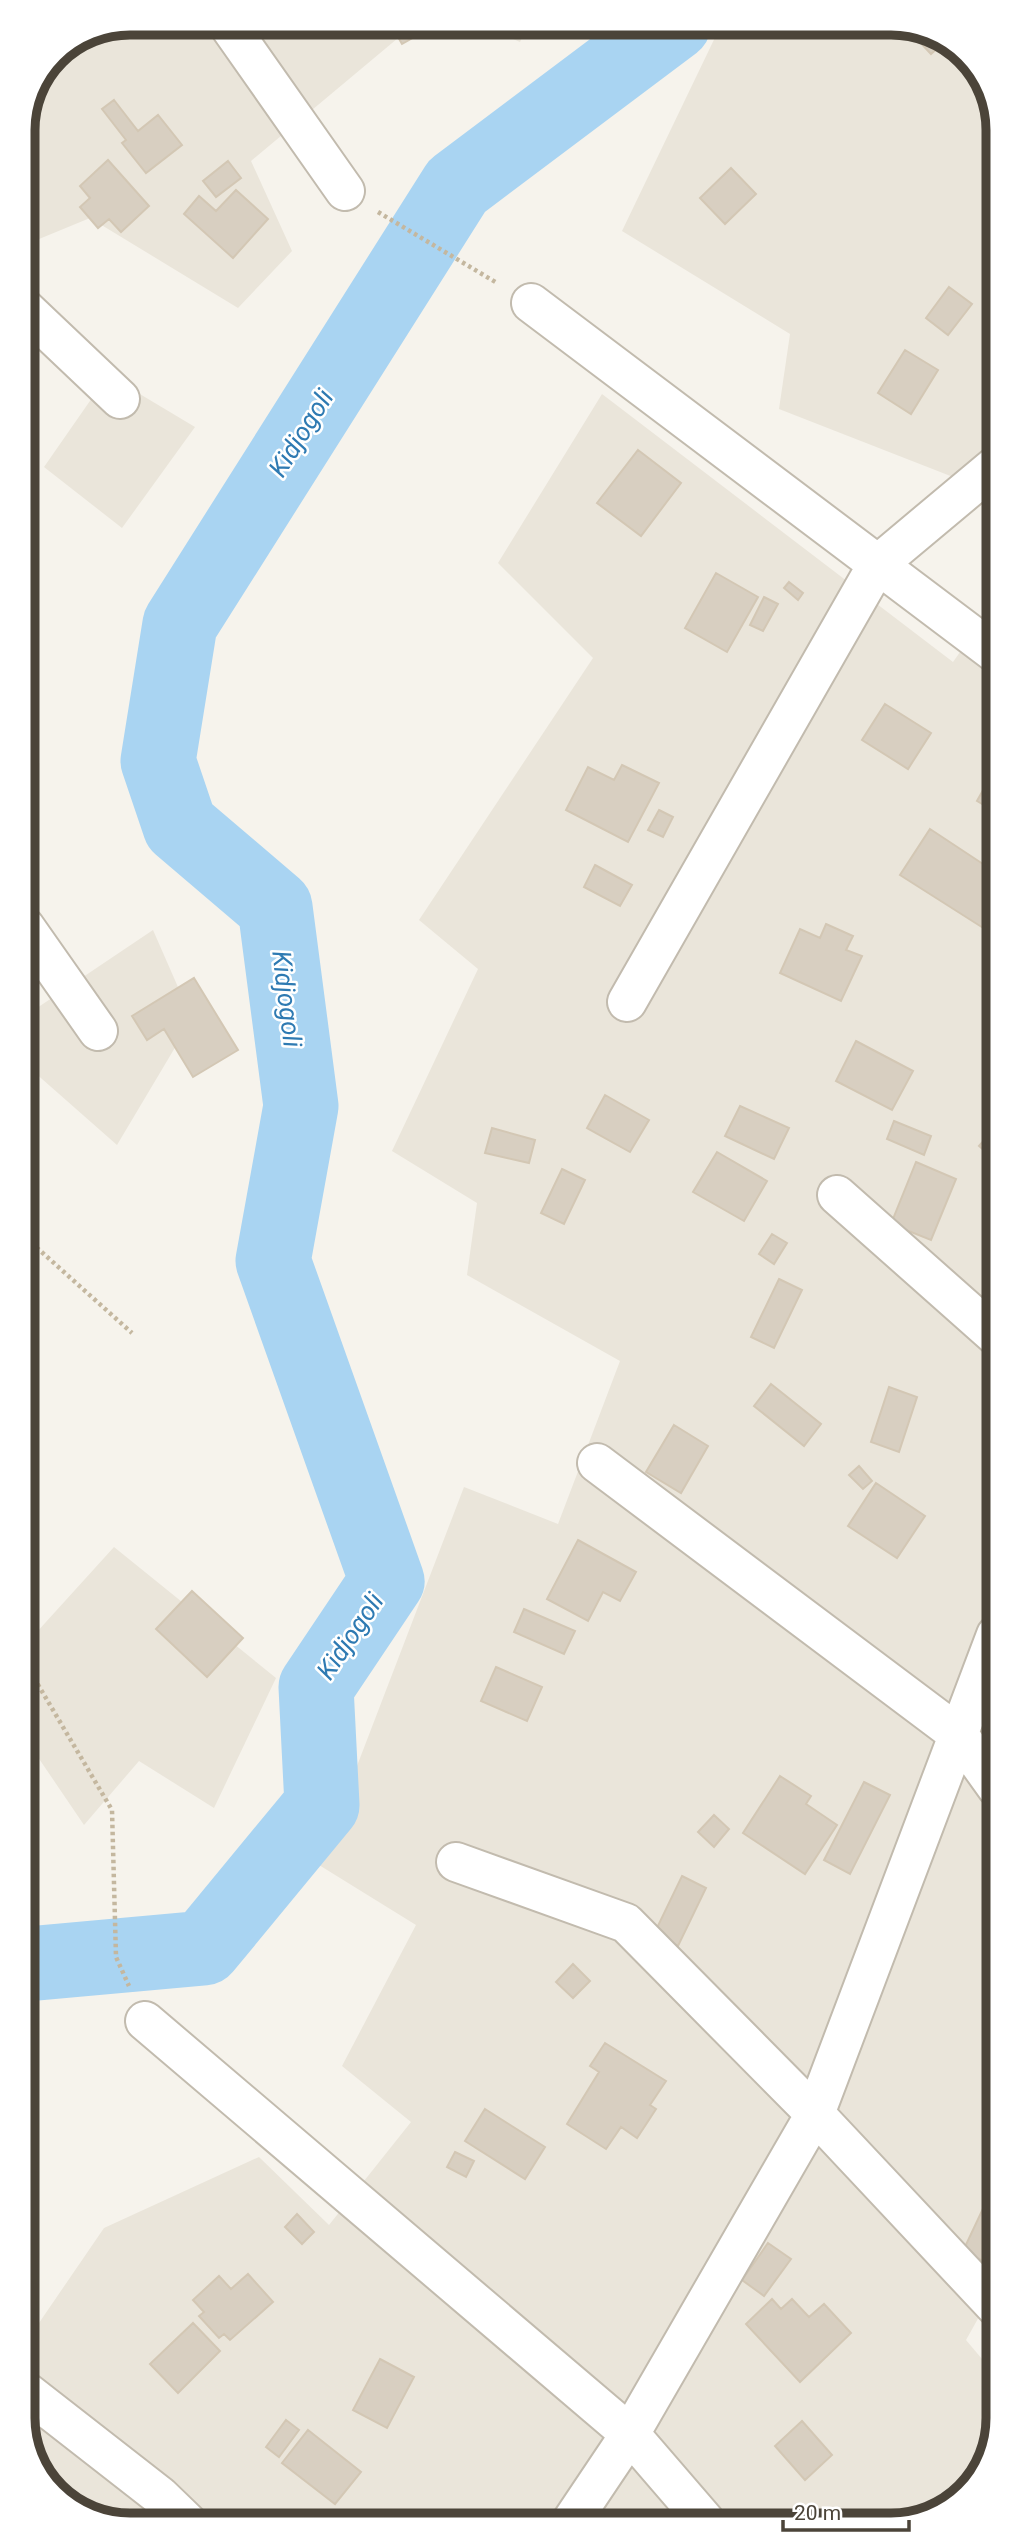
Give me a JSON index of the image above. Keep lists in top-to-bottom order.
{
  "water": ["Kidjogoli"],
  "scale_bar": "20 m"
}
